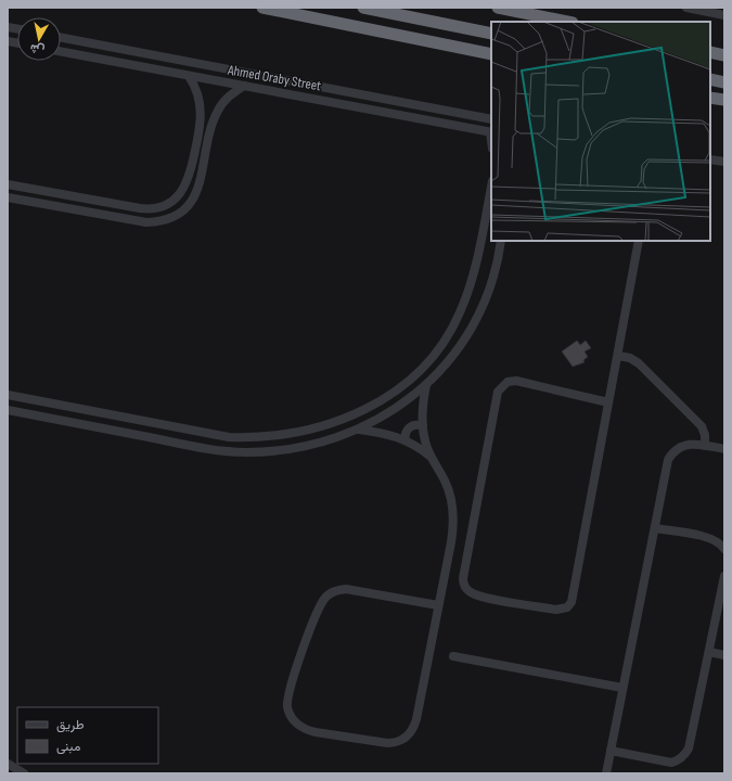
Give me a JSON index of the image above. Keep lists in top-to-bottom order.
{
  "streets": {
    "street": ["Ahmed Oraby Street"]
  },
  "legend": ["طريق", "مبنى"],
  "north": "bottom"
}
